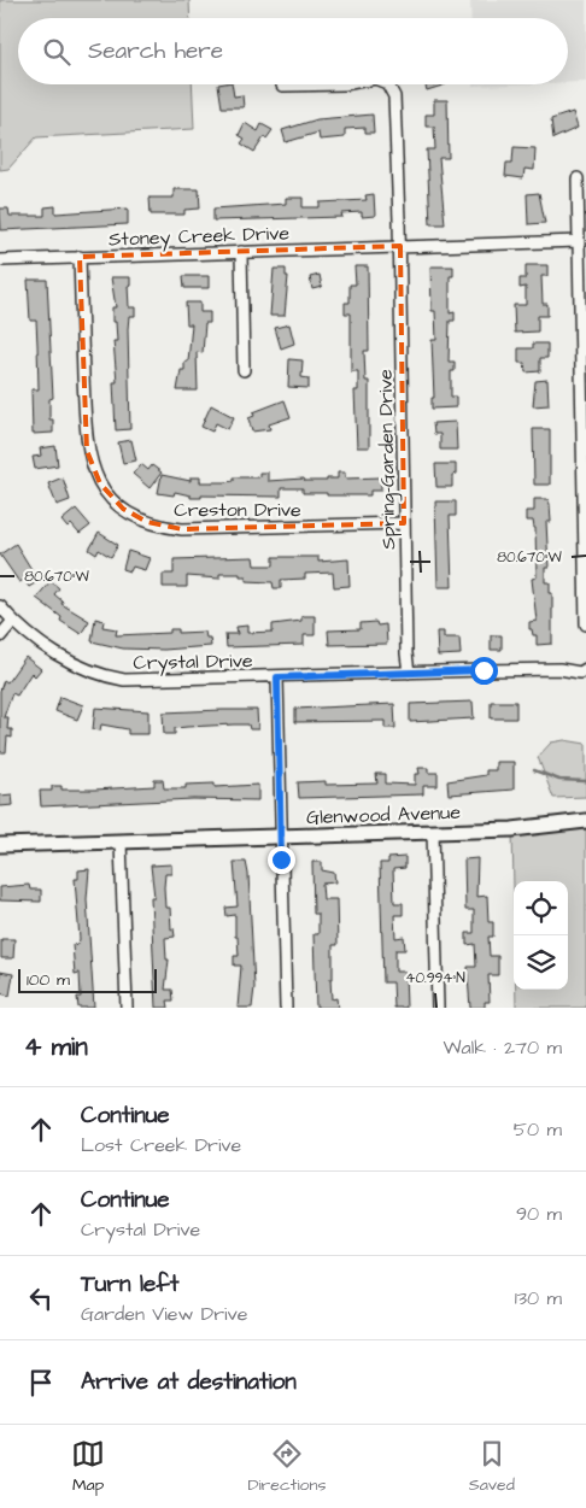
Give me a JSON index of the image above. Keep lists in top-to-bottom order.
{
  "streets": {
    "street": [
      "Stoney Creek Drive",
      "Spring-Garden Drive",
      "Creston Drive",
      "Crystal Drive",
      "Glenwood Avenue"
    ]
  },
  "crossings": [
    ["Stoney Creek Drive", "Spring-Garden Drive"],
    ["Stoney Creek Drive", "Creston Drive"],
    ["Spring-Garden Drive", "Creston Drive"],
    ["Spring-Garden Drive", "Crystal Drive"]
  ],
  "scale_bar": "100 m",
  "page": {
    "search": "Search here",
    "scale": "100 m",
    "heading": ["4 min", "Walk · 270 m"],
    "list": [
      ["Continue", "Lost Creek Drive", "50 m"],
      ["Continue", "Crystal Drive", "90 m"],
      ["Turn left", "Garden View Drive", "130 m"],
      "Arrive at destination"
    ],
    "nav": ["Map", "Directions", "Saved"]
  },
  "coordinates": ["80.670°W", "40.994°N"]
}
